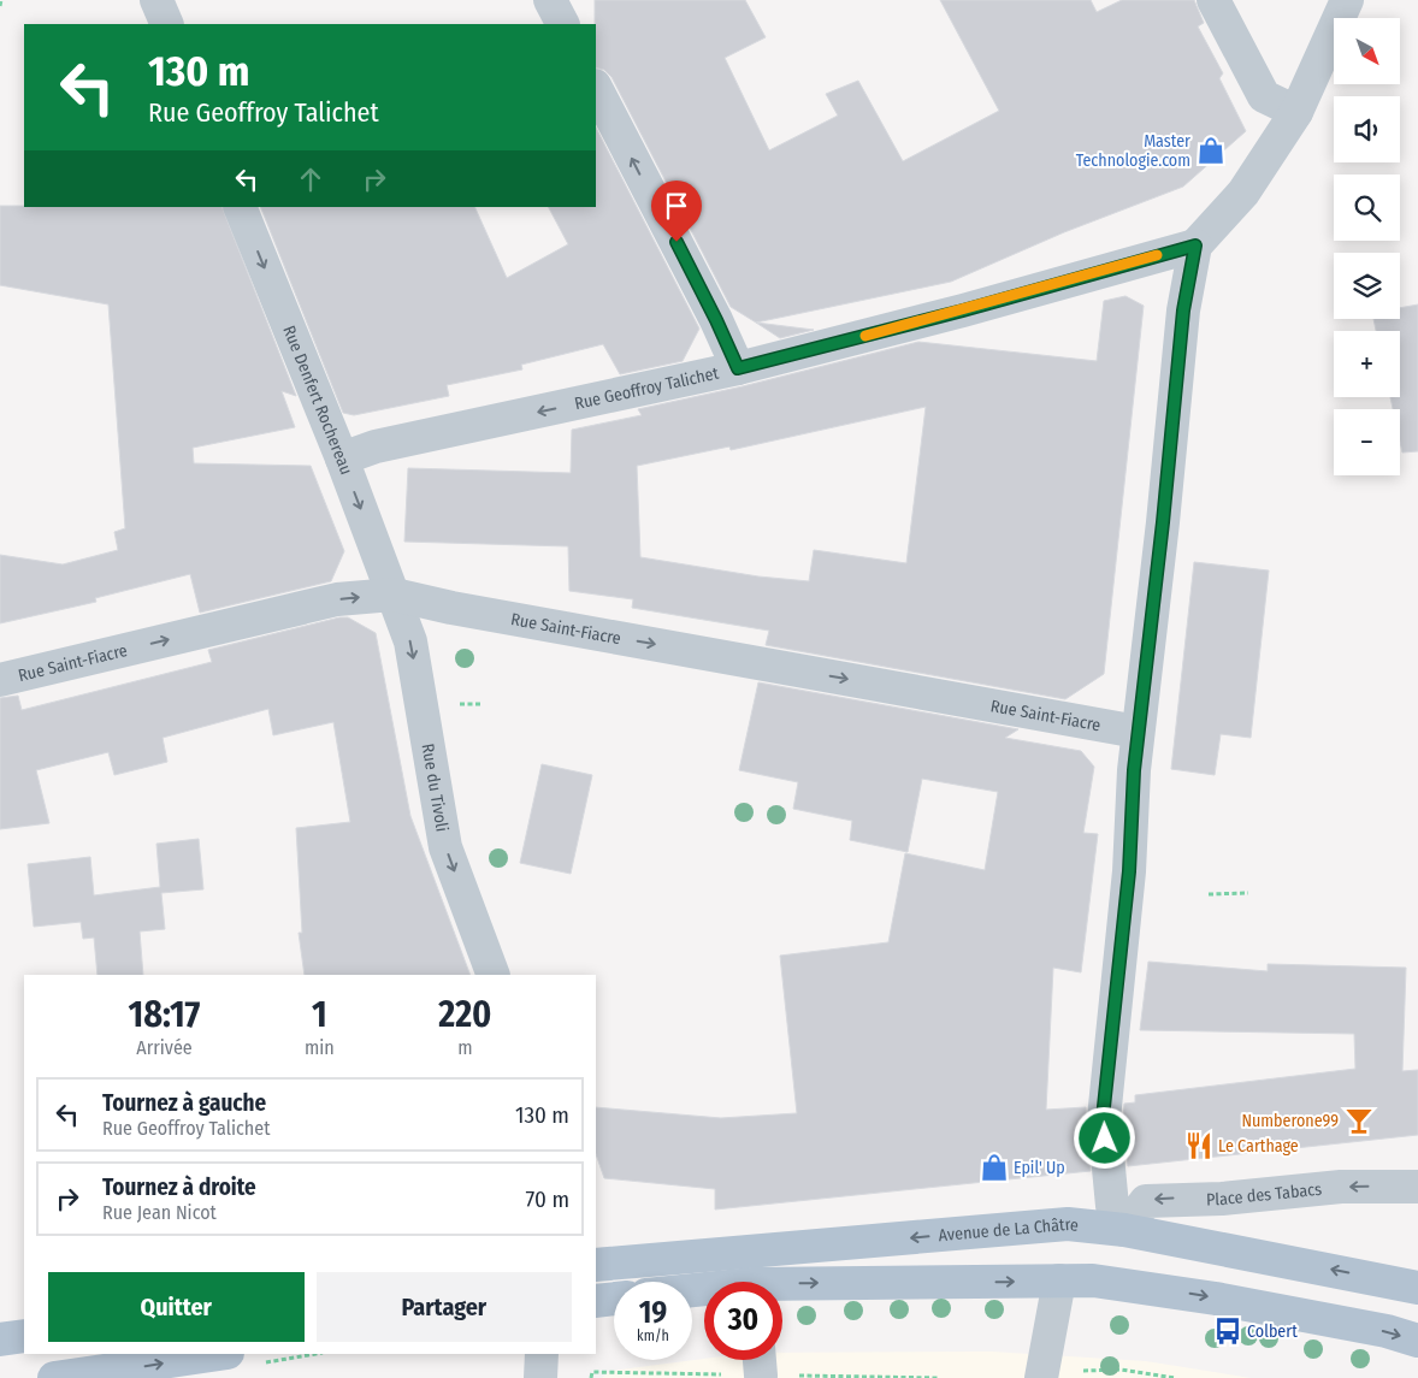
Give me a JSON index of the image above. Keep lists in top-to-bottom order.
{
  "streets": {
    "main road": ["Avenue de La Châtre"],
    "street": [
      "Rue Geoffroy Talichet",
      "Rue Denfert Rochereau",
      "Rue Saint-Fiacre",
      "Rue du Tivoli",
      "Place des Tabacs"
    ]
  },
  "crossings": [
    ["Rue Geoffroy Talichet", "Rue Denfert Rochereau"],
    ["Rue Denfert Rochereau", "Rue Saint-Fiacre"],
    ["Rue Denfert Rochereau", "Rue du Tivoli"],
    ["Rue Saint-Fiacre", "Rue du Tivoli"],
    ["Place des Tabacs", "Avenue de La Châtre"]
  ],
  "one_way": [
    "Rue Geoffroy Talichet",
    "Rue Denfert Rochereau",
    "Rue Saint-Fiacre",
    "Rue du Tivoli",
    "Place des Tabacs"
  ],
  "places": {
    "shop": ["Master Technologie.com", "Epil' Up"],
    "bar": ["Numberone99"],
    "restaurant": ["Le Carthage"],
    "bus stop": ["Colbert"]
  },
  "north": "bottom right",
  "page": {
    "map_buttons": ["+", "−"],
    "turn": ["130 m", "Rue Geoffroy Talichet"],
    "eta": [
      "18:17",
      "Arrivée",
      "1",
      "min",
      "220",
      "m"
    ],
    "list": [
      {
        "name": "Tournez à gauche",
        "note": "Rue Geoffroy Talichet",
        "value": "130 m"
      },
      {
        "name": "Tournez à droite",
        "note": "Rue Jean Nicot",
        "value": "70 m"
      }
    ],
    "buttons": ["Quitter", "Partager"],
    "speed": "19 km/h",
    "limit": "30"
  }
}
